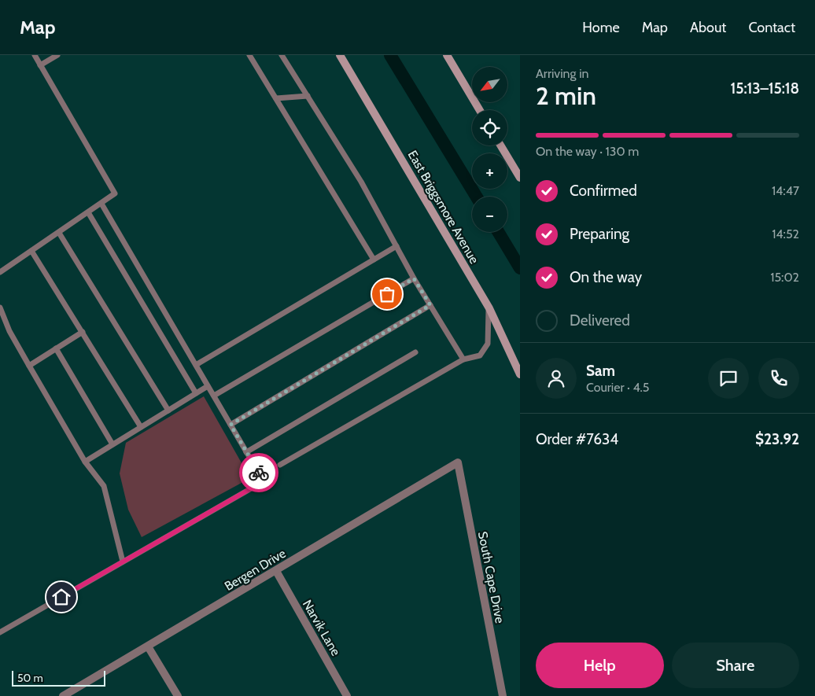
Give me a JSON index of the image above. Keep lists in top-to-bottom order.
{
  "streets": {
    "main road": ["East Briggsmore Avenue"],
    "street": ["Bergen Drive", "South Cape Drive", "Narvik Lane"]
  },
  "crossings": [
    ["Bergen Drive", "South Cape Drive"],
    ["Bergen Drive", "Narvik Lane"]
  ],
  "scale_bar": "50 m",
  "north": "bottom left",
  "page": {
    "header": "Map",
    "nav": [
      "Home",
      "Map",
      "About",
      "Contact"
    ],
    "heading": ["2 min", "Arriving in", "15:13–15:18"],
    "panel": [
      "Sam",
      "Courier · 4.5",
      "Order #7634",
      "$23.92"
    ],
    "map_buttons": ["+", "−"],
    "bar": "On the way · 130 m",
    "list": [
      ["Confirmed", "14:47"],
      ["Preparing", "14:52"],
      ["On the way", "15:02"],
      "Delivered"
    ],
    "buttons": ["Help", "Share"],
    "scale": "50 m"
  }
}
